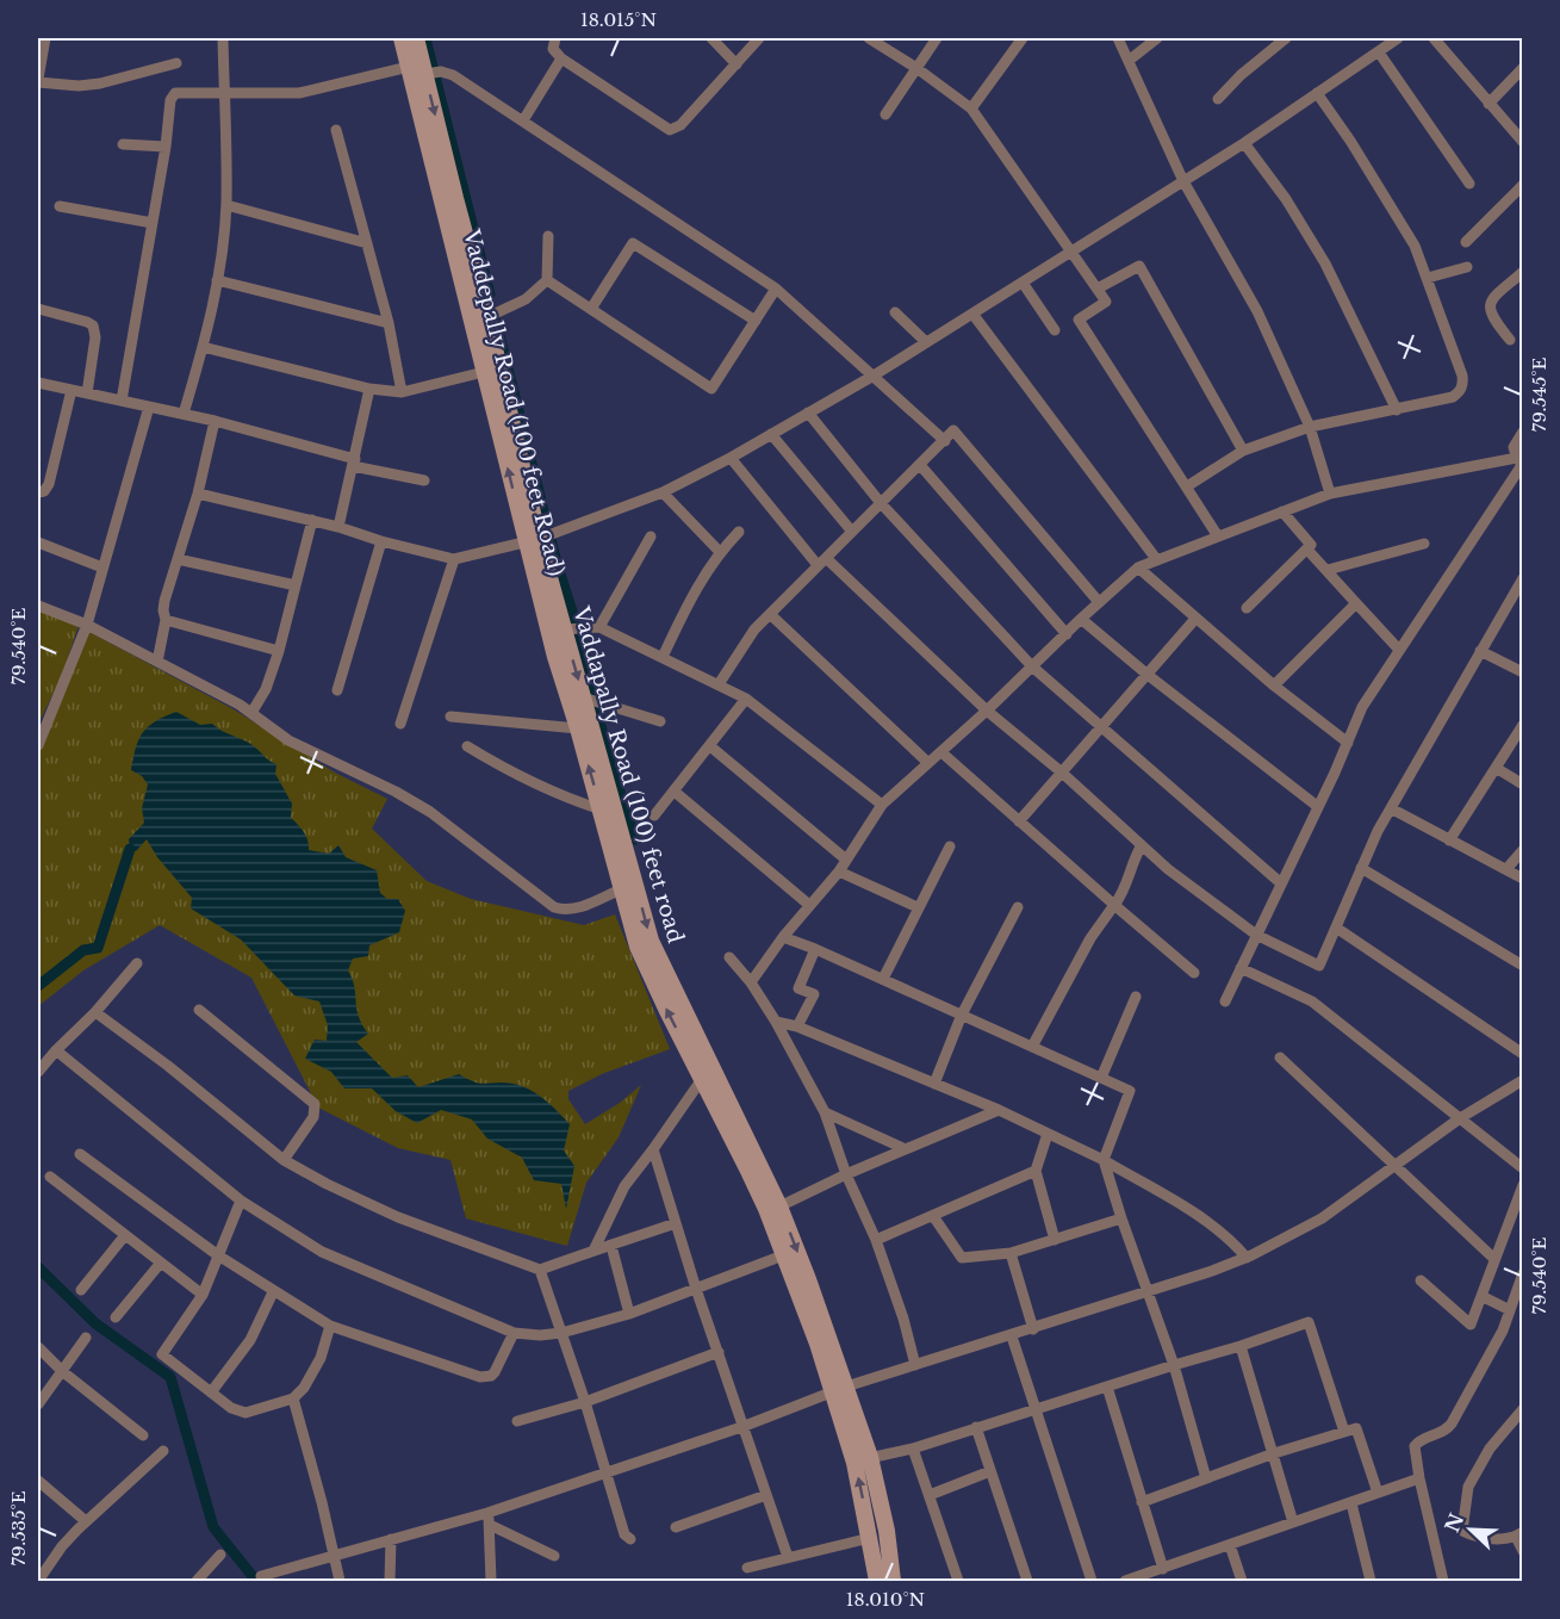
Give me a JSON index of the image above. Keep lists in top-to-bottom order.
{
  "streets": {
    "main road": ["Vaddepally Road (100 feet Road)", "Vaddapally Road (100) feet road"]
  },
  "crossings": [
    ["Vaddepally Road (100 feet Road)", "Vaddapally Road (100) feet road"]
  ],
  "one_way": ["Vaddapally Road (100) feet road"],
  "north": "top left",
  "coordinates": [
    "18.015°N",
    "79.545°E",
    "79.540°E",
    "79.535°E",
    "18.010°N"
  ]
}
